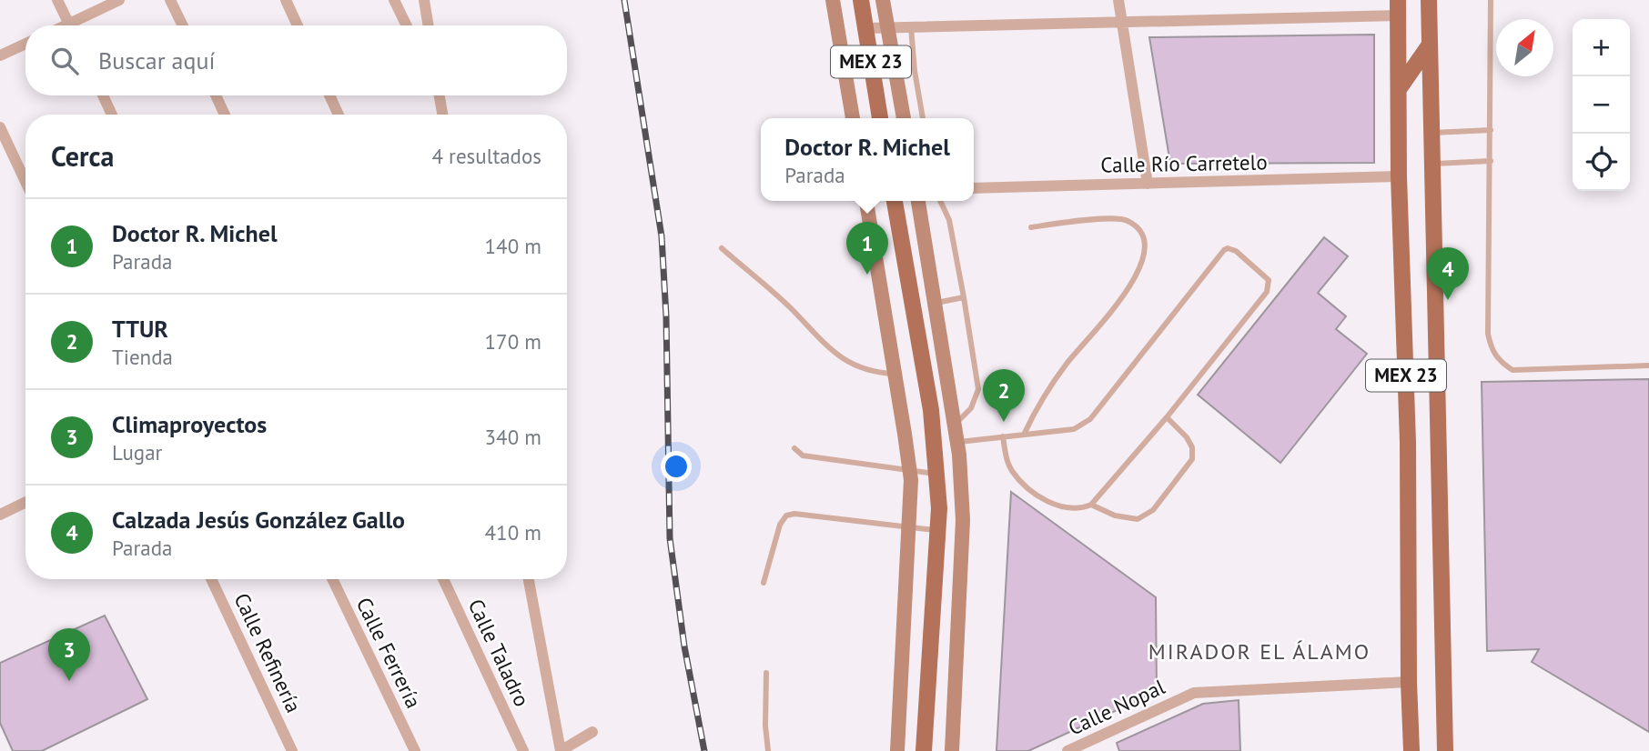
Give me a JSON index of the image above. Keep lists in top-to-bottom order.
{
  "streets": {
    "main road": ["MEX 23"],
    "street": [
      "Calle Río Carretelo",
      "Calle Refinería",
      "Calle Ferrería",
      "Calle Taladro",
      "Calle Nopal"
    ]
  },
  "crossings": [
    ["MEX 23", "Calle Río Carretelo"],
    ["MEX 23", "Calle Nopal"]
  ],
  "districts": ["MIRADOR EL ÁLAMO"],
  "north": "top right",
  "page": {
    "map_buttons": ["+", "−"],
    "search": "Buscar aquí",
    "heading": ["Cerca", "4 resultados"],
    "popup": ["Doctor R. Michel", "Parada"],
    "list": [
      {
        "mark": "1",
        "name": "Doctor R. Michel",
        "note": "Parada",
        "value": "140 m"
      },
      {
        "mark": "2",
        "name": "TTUR",
        "note": "Tienda",
        "value": "170 m"
      },
      {
        "mark": "3",
        "name": "Climaproyectos",
        "note": "Lugar",
        "value": "340 m"
      },
      {
        "mark": "4",
        "name": "Calzada Jesús González Gallo",
        "note": "Parada",
        "value": "410 m"
      }
    ],
    "pins": [
      "1",
      "4",
      "2",
      "3"
    ]
  }
}
